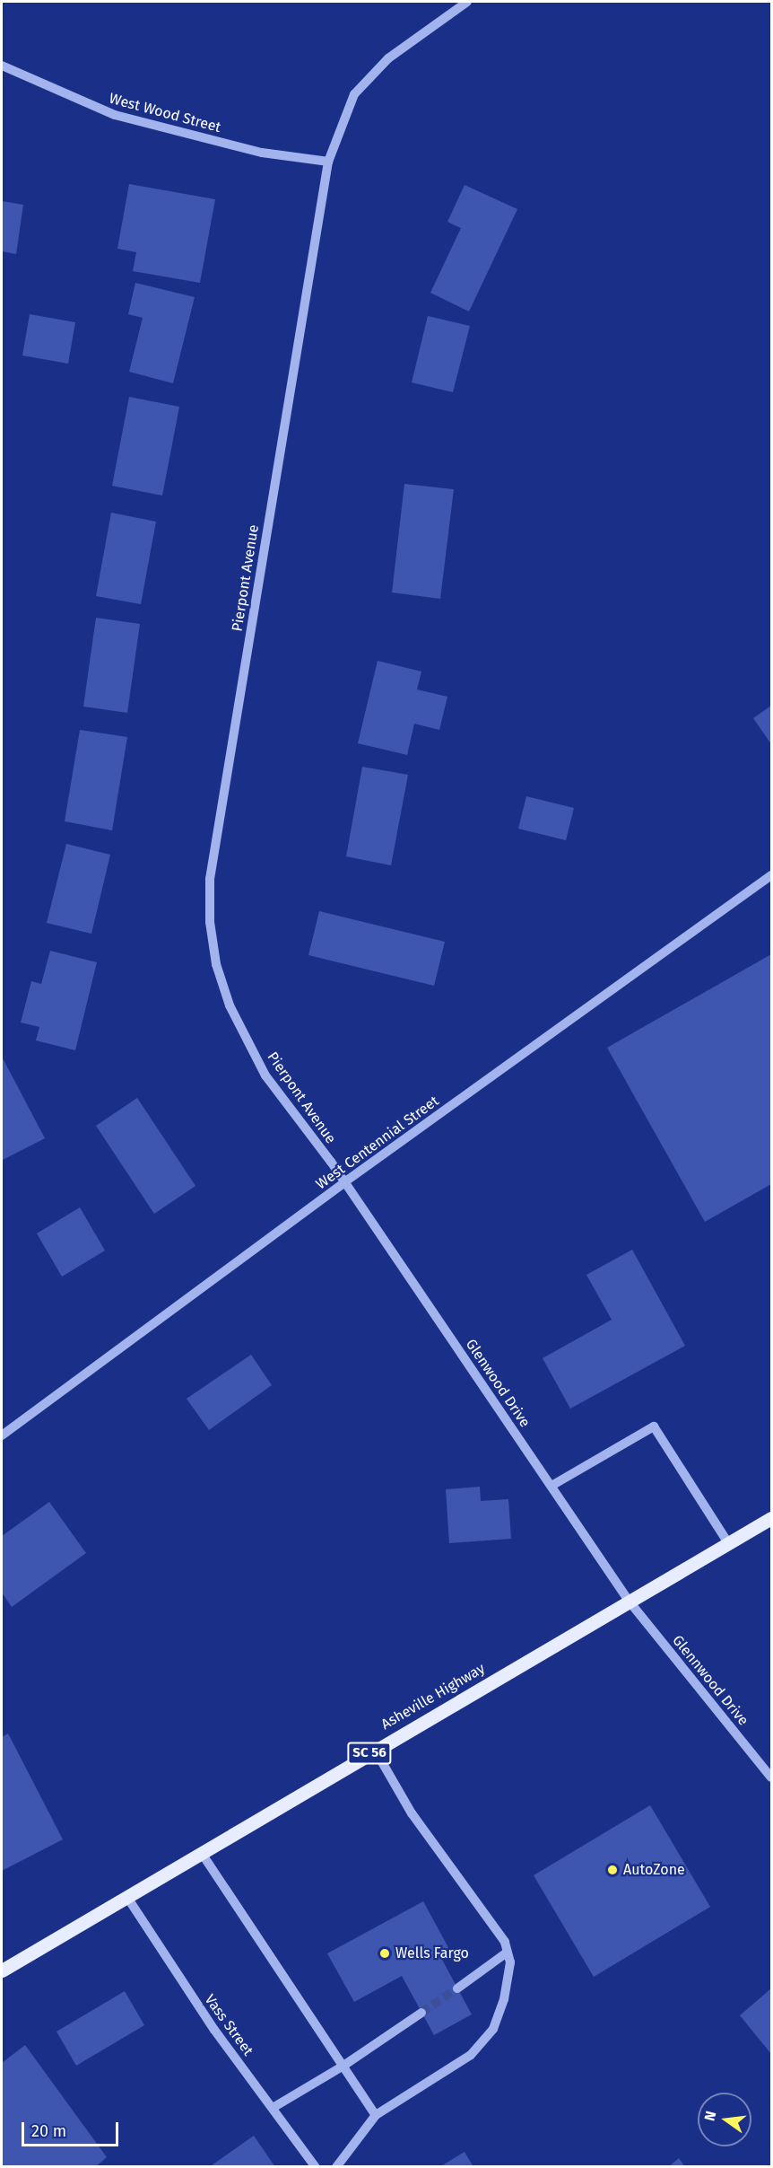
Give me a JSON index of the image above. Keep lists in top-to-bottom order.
{
  "streets": {
    "main road": ["Asheville Highway", "SC 56"],
    "street": [
      "West Wood Street",
      "Pierpont Avenue",
      "West Centennial Street",
      "Glenwood Drive",
      "Glennwood Drive",
      "Vass Street"
    ]
  },
  "crossings": [
    ["West Wood Street", "Pierpont Avenue"],
    ["Pierpont Avenue", "West Centennial Street"],
    ["Pierpont Avenue", "Glenwood Drive"],
    ["West Centennial Street", "Glenwood Drive"],
    ["Glenwood Drive", "Glennwood Drive"],
    ["Glenwood Drive", "Asheville Highway"],
    ["Glennwood Drive", "Asheville Highway"],
    ["Asheville Highway", "Vass Street"]
  ],
  "places": ["AutoZone", "Wells Fargo"],
  "scale_bar": "20 m",
  "north": "left"
}
